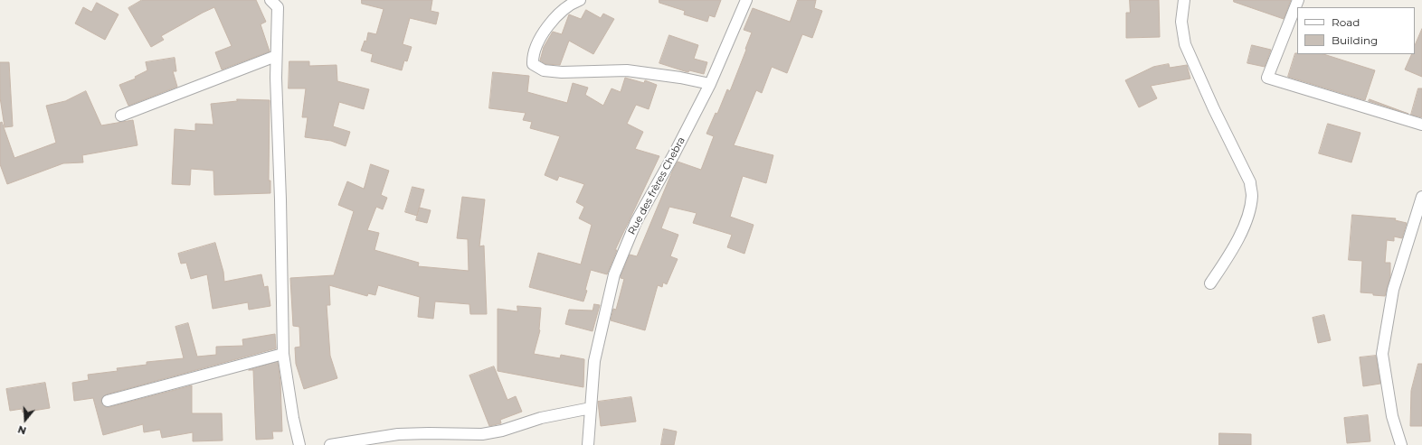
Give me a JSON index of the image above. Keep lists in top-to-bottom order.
{
  "streets": {
    "street": ["Rue des frères Chebra"]
  },
  "legend": ["Road", "Building"],
  "north": "bottom"
}
